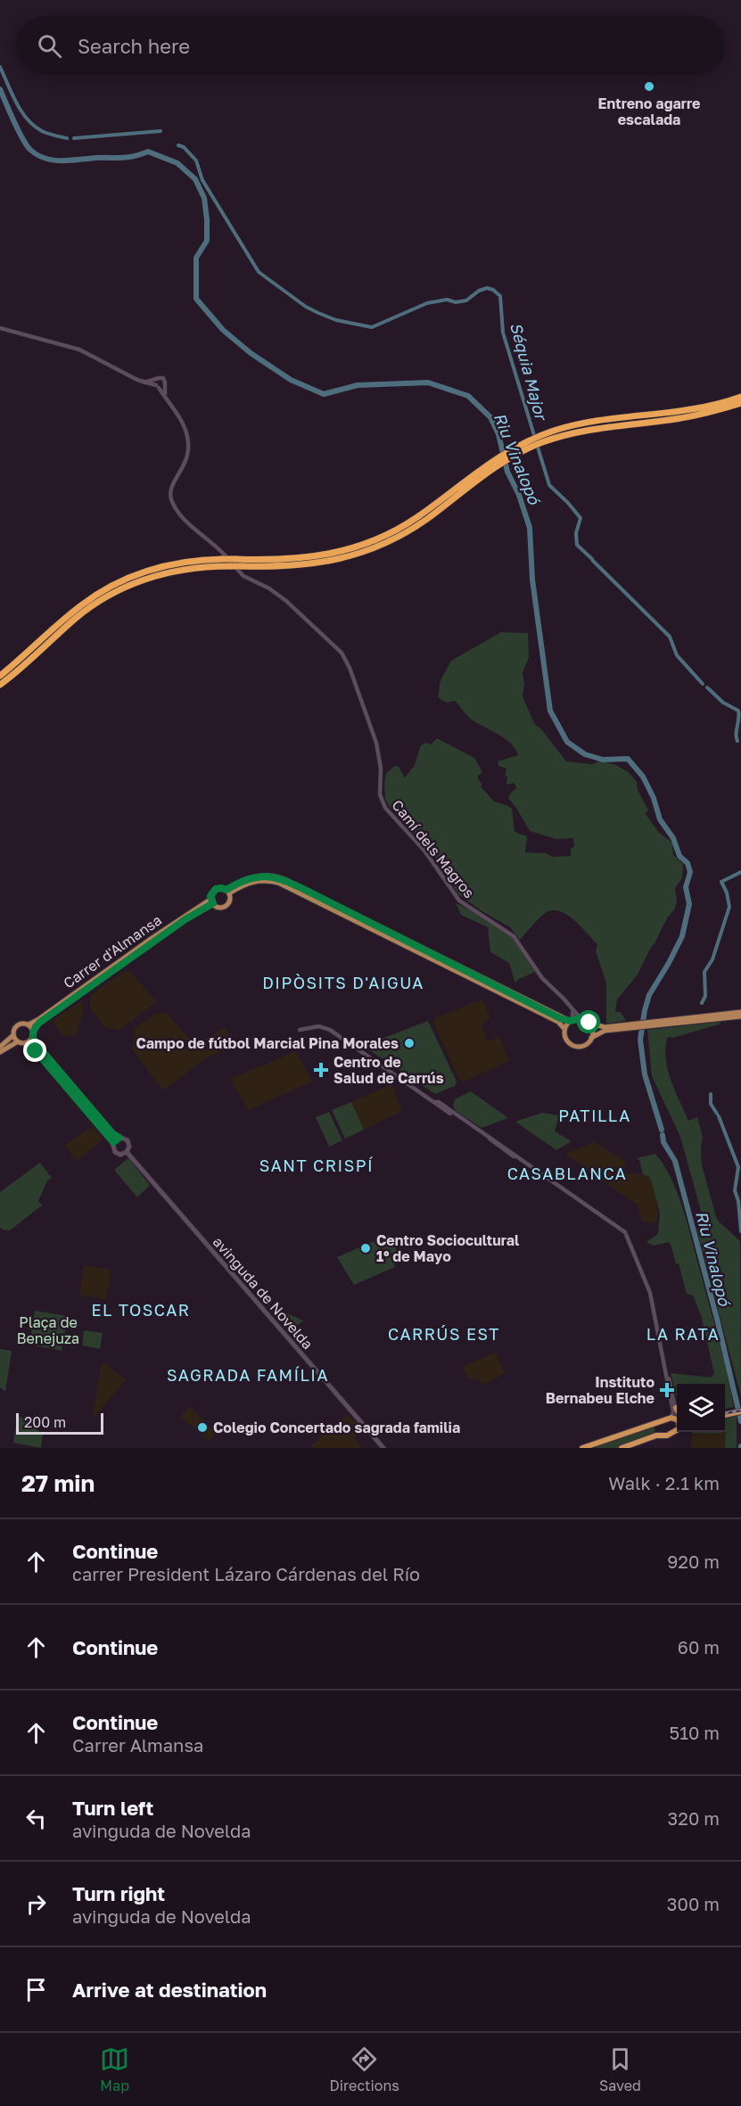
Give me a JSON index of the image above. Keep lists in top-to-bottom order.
{
  "streets": {
    "main road": ["Carrer d'Almansa", "avinguda de Novelda"],
    "street": ["Camí dels Magros"]
  },
  "districts": [
    "DIPÒSITS D'AIGUA",
    "PATILLA",
    "SANT CRISPÍ",
    "CASABLANCA",
    "EL TOSCAR",
    "CARRÚS EST",
    "LA RATA",
    "SAGRADA FAMÍLIA"
  ],
  "water": ["Séquia Major", "Riu Vinalopó"],
  "parks": ["Plaça de Benejuza"],
  "places": {
    "other": [
      "Entreno agarre escalada",
      "Campo de fútbol Marcial Pina Morales",
      "Centro Sociocultural 1º de Mayo",
      "Colegio Concertado sagrada familia"
    ],
    "health": ["Centro de Salud de Carrús", "Instituto Bernabeu Elche"]
  },
  "scale_bar": "200 m",
  "page": {
    "search": "Search here",
    "scale": "200 m",
    "heading": ["27 min", "Walk · 2.1 km"],
    "list": [
      ["Continue", "carrer President Lázaro Cárdenas del Río", "920 m"],
      ["Continue", "60 m"],
      ["Continue", "Carrer Almansa", "510 m"],
      ["Turn left", "avinguda de Novelda", "320 m"],
      ["Turn right", "avinguda de Novelda", "300 m"],
      "Arrive at destination"
    ],
    "nav": ["Map", "Directions", "Saved"]
  }
}
